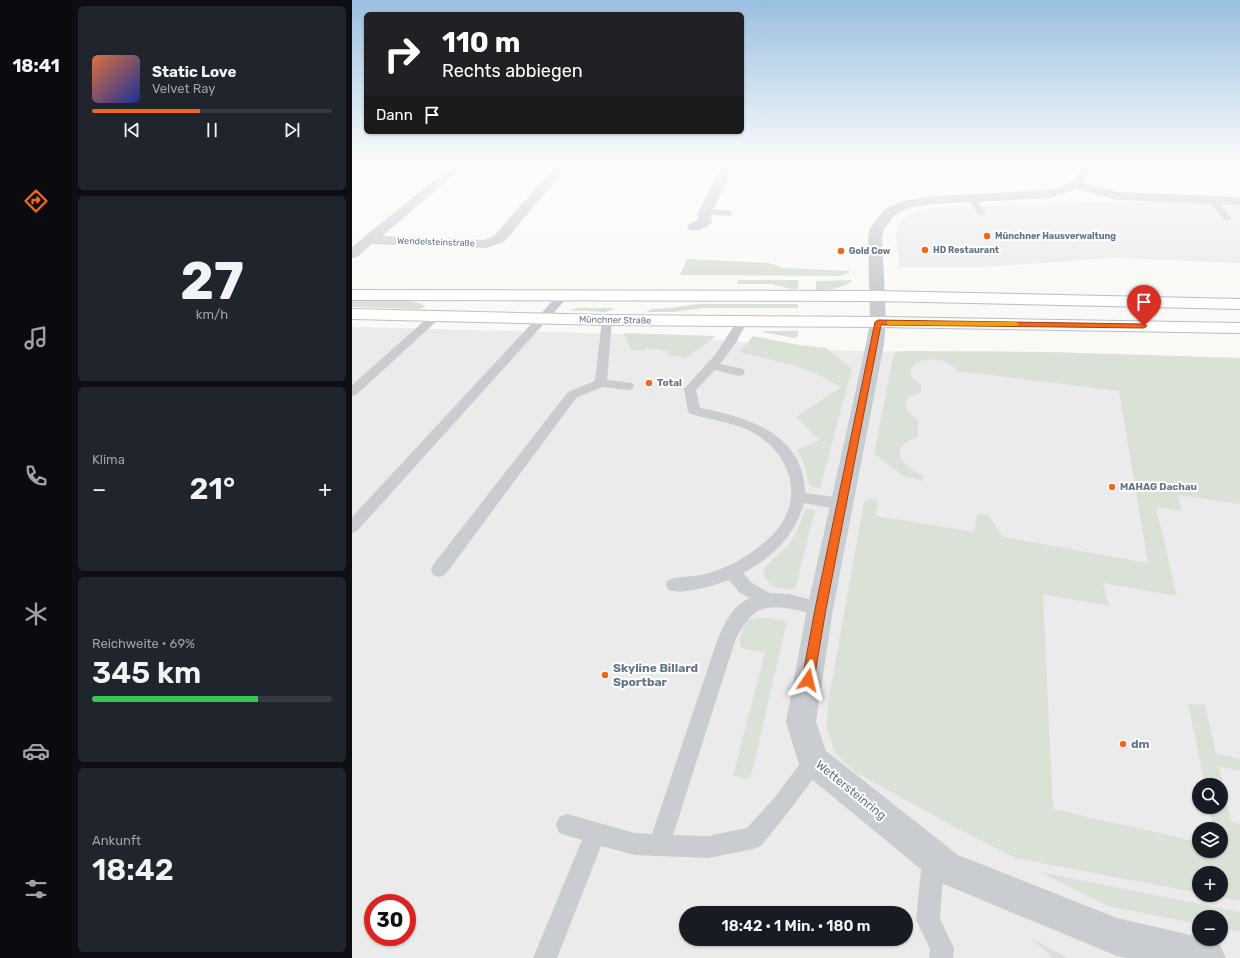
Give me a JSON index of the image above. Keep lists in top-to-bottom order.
{
  "streets": {
    "main road": ["Münchner Straße"],
    "street": ["Wendelsteinstraße", "Wettersteinring"]
  },
  "crossings": [
    ["Münchner Straße", "Wettersteinring"]
  ],
  "places": [
    "Münchner Hausverwaltung",
    "HD Restaurant",
    "Gold Cow",
    "Total",
    "MAHAG Dachau",
    "Skyline Billard Sportbar",
    "dm"
  ],
  "page": {
    "tabs": "18:41",
    "turn": ["110 m", "Rechts abbiegen"],
    "song": ["Static Love", "Velvet Ray"],
    "then": "Dann",
    "tile": [
      ["27", "km/h"],
      "Klima",
      ["Reichweite · 69%", "345 km"],
      ["Ankunft", "18:42"]
    ],
    "heat": ["−", "21°", "+"],
    "map_buttons": ["+", "−"],
    "limit": "30",
    "trip": "18:42 · 1 Min. · 180 m"
  }
}
